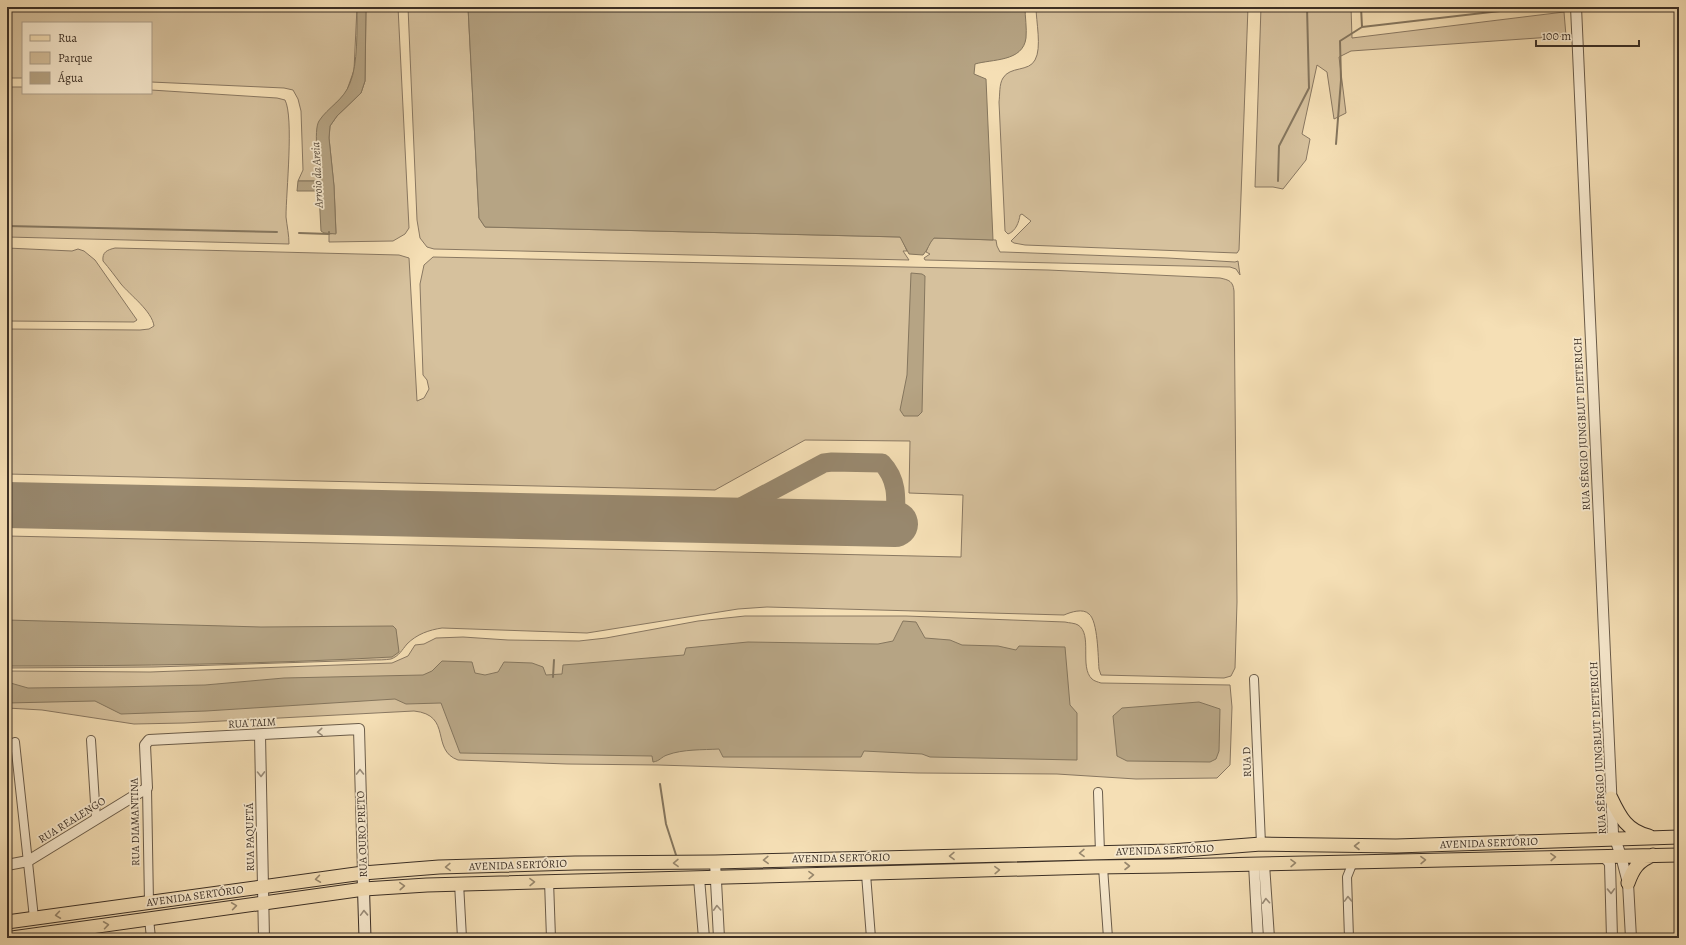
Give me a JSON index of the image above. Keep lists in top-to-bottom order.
{
  "streets": {
    "main road": ["RUA OURO PRETO", "AVENIDA SERTÓRIO"],
    "street": [
      "RUA SÉRGIO JUNGBLUT DIETERICH",
      "RUA TAIM",
      "RUA D",
      "RUA REALENGO",
      "RUA DIAMANTINA",
      "RUA PAQUETÁ"
    ]
  },
  "crossings": [
    ["RUA SÉRGIO JUNGBLUT DIETERICH", "AVENIDA SERTÓRIO"],
    ["RUA TAIM", "RUA DIAMANTINA"],
    ["RUA TAIM", "RUA OURO PRETO"],
    ["RUA TAIM", "RUA PAQUETÁ"],
    ["RUA D", "AVENIDA SERTÓRIO"],
    ["RUA REALENGO", "RUA DIAMANTINA"],
    ["RUA DIAMANTINA", "AVENIDA SERTÓRIO"],
    ["RUA OURO PRETO", "AVENIDA SERTÓRIO"],
    ["RUA PAQUETÁ", "AVENIDA SERTÓRIO"]
  ],
  "one_way": ["RUA TAIM", "RUA OURO PRETO", "RUA PAQUETÁ"],
  "water": ["Arroio da Areia"],
  "legend": ["Rua", "Parque", "Água"],
  "scale_bar": "100 m"
}
